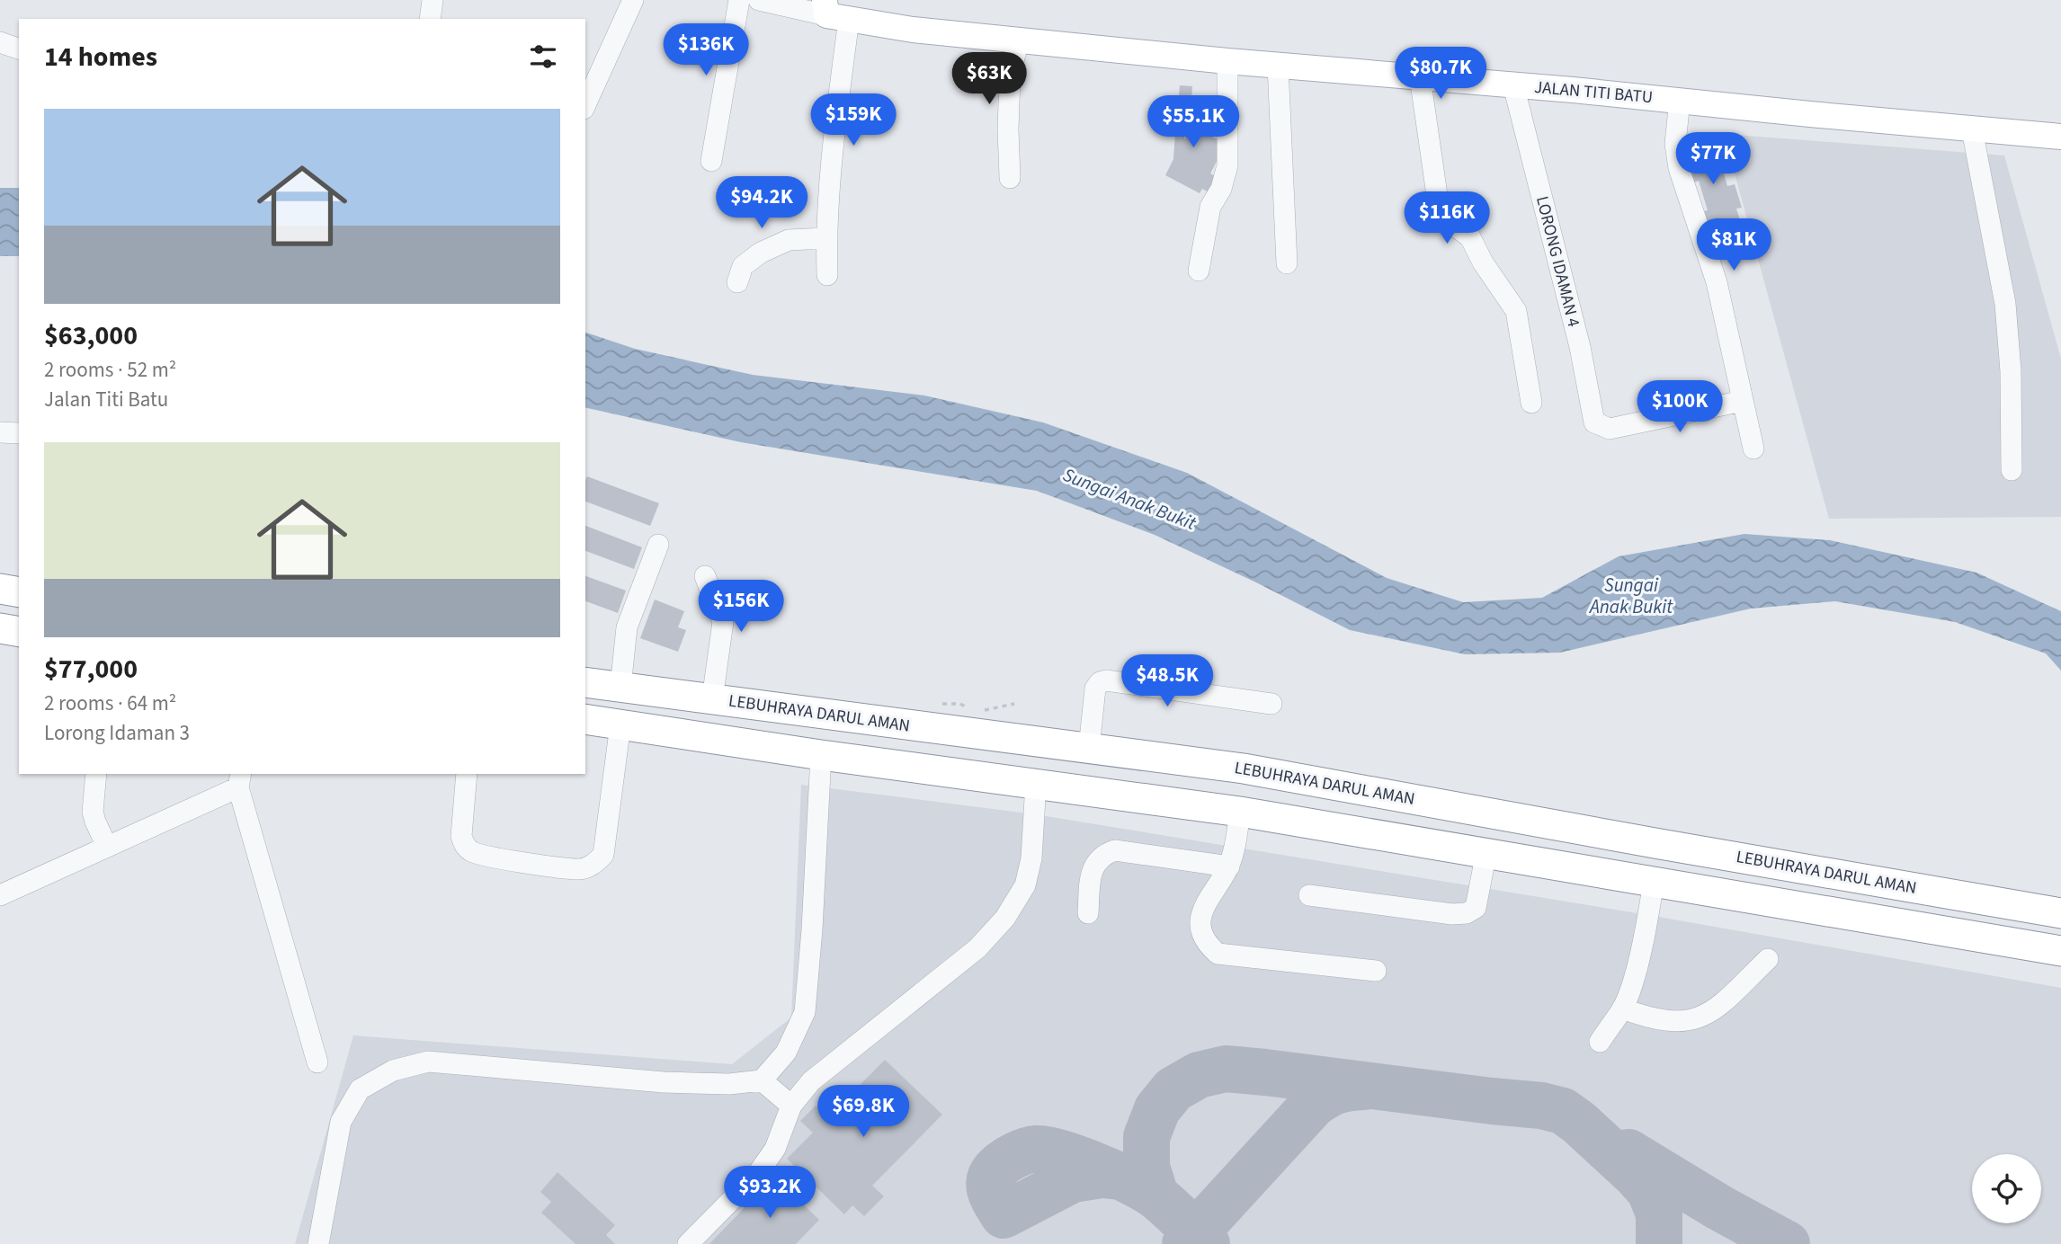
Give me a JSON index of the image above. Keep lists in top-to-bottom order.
{
  "streets": {
    "highway": ["LEBUHRAYA DARUL AMAN"],
    "main road": ["JALAN TITI BATU"],
    "street": ["LORONG IDAMAN 4"]
  },
  "crossings": [
    ["JALAN TITI BATU", "LORONG IDAMAN 4"]
  ],
  "water": ["Sungai Anak Bukit"],
  "page": {
    "heading": "14 homes",
    "price": [
      "$136K",
      "$80.7K",
      "$63K",
      "$159K",
      "$55.1K",
      "$77K",
      "$94.2K",
      "$116K",
      "$81K",
      "$100K",
      "$156K",
      "$48.5K",
      "$69.8K",
      "$93.2K"
    ],
    "list": [
      {
        "name": "$63,000",
        "note": "2 rooms · 52 m² · Jalan Titi Batu"
      },
      {
        "name": "$77,000",
        "note": "2 rooms · 64 m² · Lorong Idaman 3"
      }
    ]
  }
}
